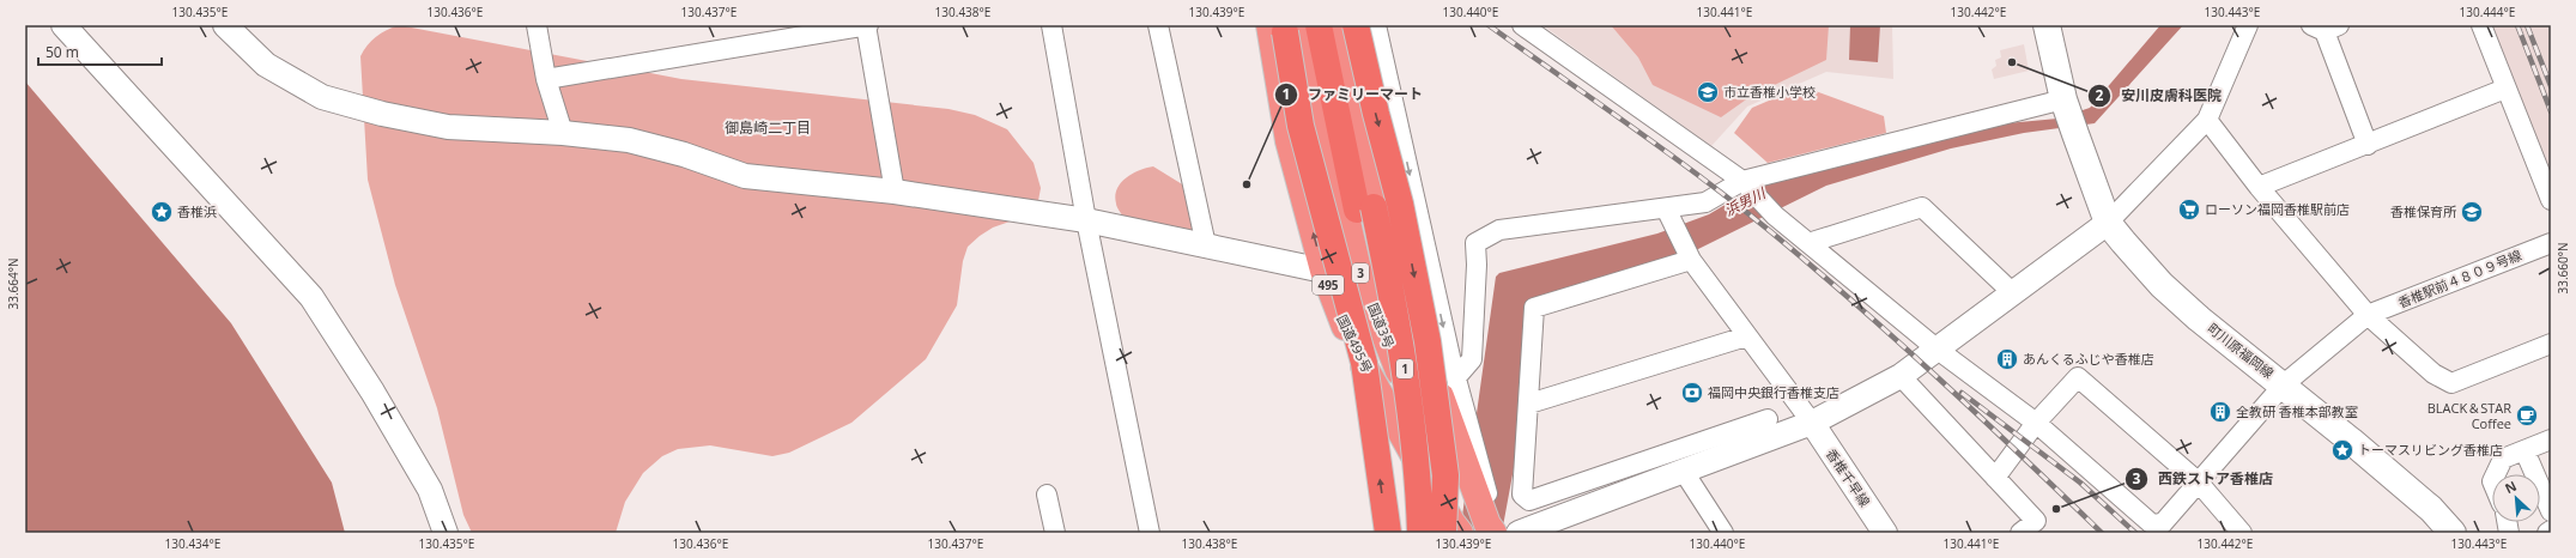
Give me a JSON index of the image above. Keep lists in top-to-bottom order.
{
  "streets": {
    "highway": [
      "3",
      "495",
      "国道3号",
      "国道495号",
      "1"
    ],
    "main road": ["町川原福岡線"],
    "street": ["香椎駅前４８０９号線", "香椎千早線"]
  },
  "crossings": [
    ["香椎駅前４８０９号線", "町川原福岡線"],
    ["国道3号", "国道495号"]
  ],
  "districts": ["御島崎二丁目"],
  "water": ["浜男川"],
  "places": {
    "other": ["安川皮膚科医院", "ファミリーマート", "西鉄ストア香椎店"],
    "school or university": ["市立香椎小学校", "香椎保育所"],
    "supermarket": ["ローソン福岡香椎駅前店"],
    "place": ["香椎浜", "トーマスリビング香椎店"],
    "building": ["あんくるふじや香椎店", "全教研 香椎本部教室"],
    "bank": ["福岡中央銀行香椎支店"],
    "cafe": ["BLACK＆STAR Coffee"]
  },
  "scale_bar": "50 m",
  "north": "top left",
  "coordinates": [
    "130.435°E",
    "130.436°E",
    "130.437°E",
    "130.438°E",
    "130.439°E",
    "130.440°E",
    "130.441°E",
    "130.442°E",
    "130.443°E",
    "130.444°E",
    "33.660°N",
    "33.664°N",
    "130.434°E"
  ]
}
